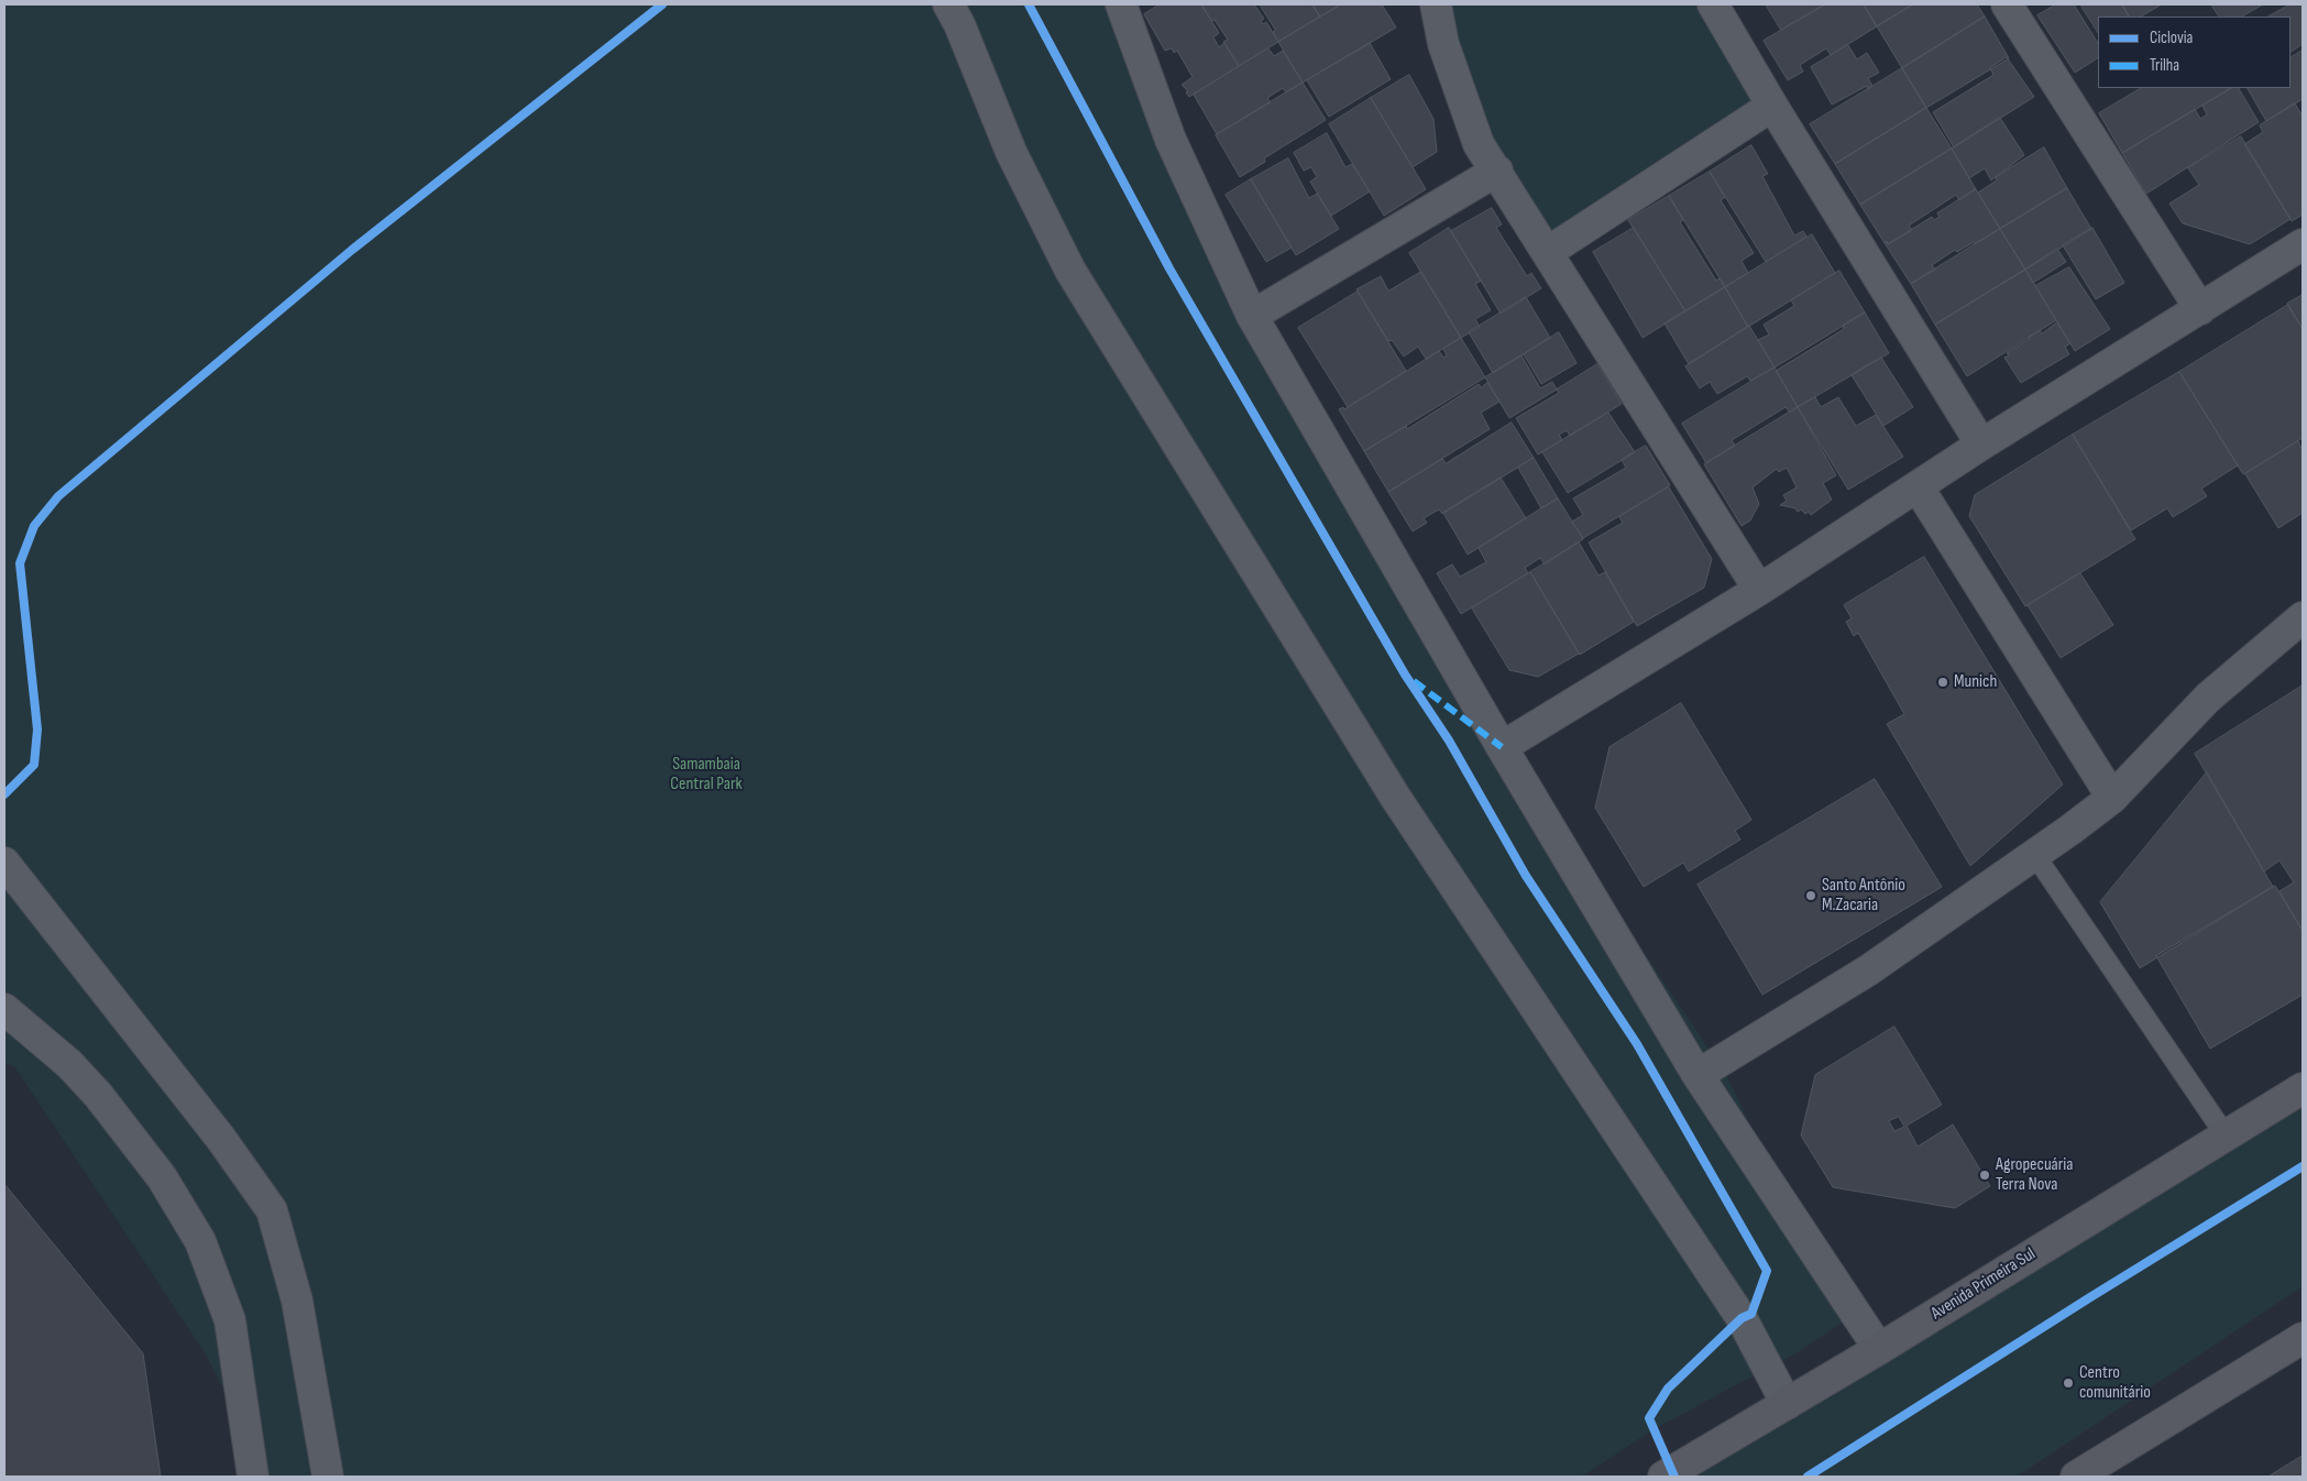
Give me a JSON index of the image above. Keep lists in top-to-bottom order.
{
  "streets": {
    "main road": ["Avenida Primeira Sul"]
  },
  "parks": ["Samambaia Central Park"],
  "places": [
    "Munich",
    "Santo Antônio M.Zacaria",
    "Agropecuária Terra Nova",
    "Centro comunitário"
  ],
  "legend": ["Ciclovia", "Trilha"]
}
